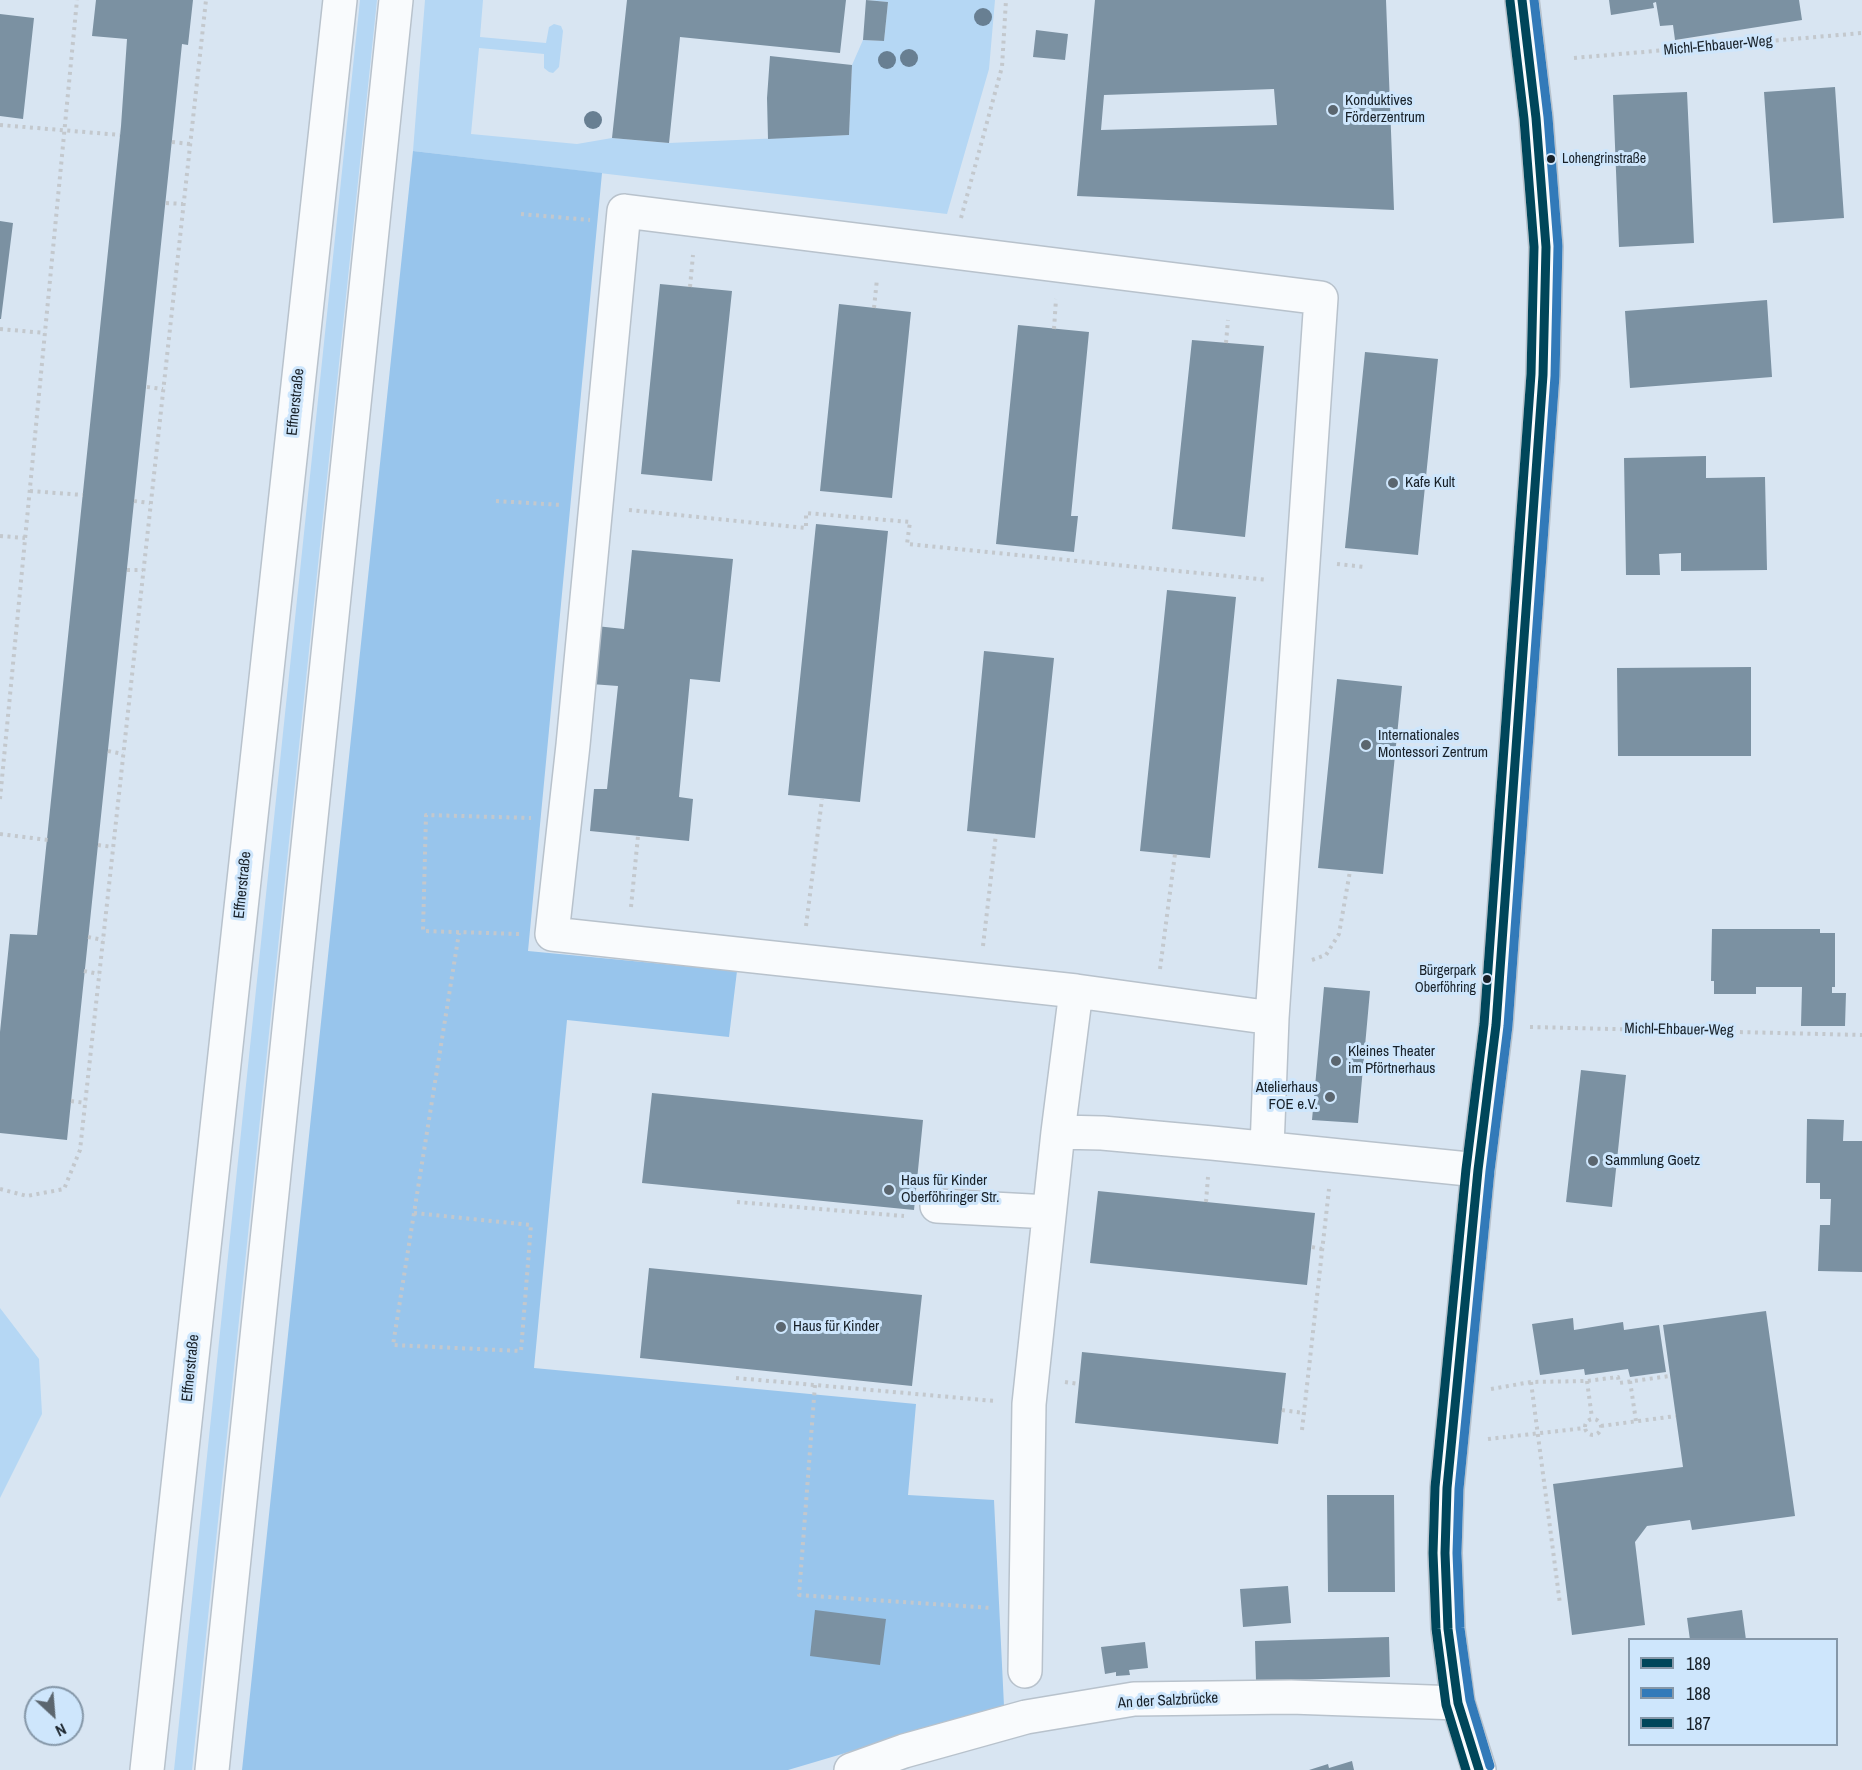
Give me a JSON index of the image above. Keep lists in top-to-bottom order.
{
  "streets": {
    "main road": ["Effnerstraße", "An der Salzbrücke"],
    "path": ["Michl-Ehbauer-Weg"]
  },
  "places": [
    "Konduktives Förderzentrum",
    "Lohengrinstraße",
    "Kafe Kult",
    "Internationales Montessori Zentrum",
    "Bürgerpark Oberföhring",
    "Kleines Theater im Pförtnerhaus",
    "Atelierhaus FOE e.V.",
    "Sammlung Goetz",
    "Haus für Kinder Oberföhringer Str.",
    "Haus für Kinder"
  ],
  "lines": ["transit line 189", "transit line 188", "transit line 187"],
  "legend": ["189", "188", "187"],
  "north": "bottom right"
}
